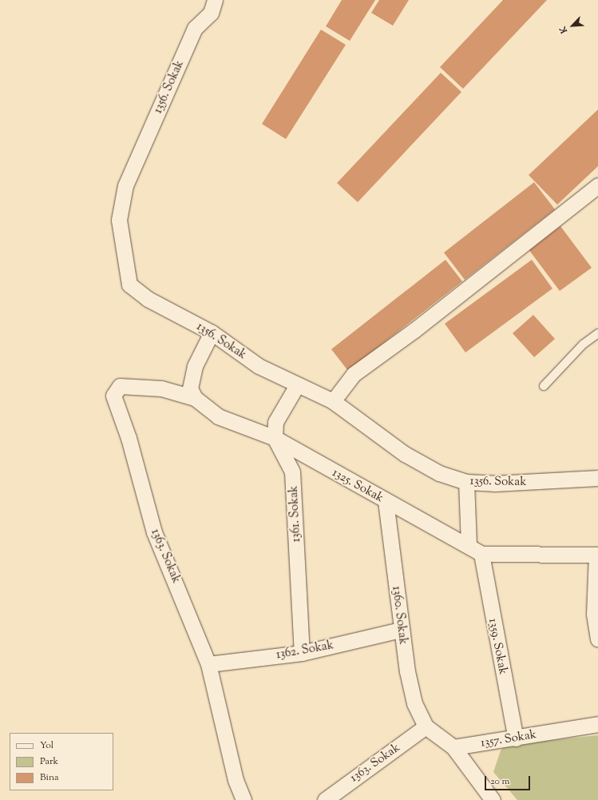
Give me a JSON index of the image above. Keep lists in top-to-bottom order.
{
  "streets": {
    "street": [
      "1356. Sokak",
      "1325. Sokak",
      "1361. Sokak",
      "1363. Sokak",
      "1360. Sokak",
      "1359. Sokak",
      "1362. Sokak",
      "1357. Sokak"
    ]
  },
  "crossings": [
    ["1325. Sokak", "1361. Sokak"],
    ["1325. Sokak", "1363. Sokak"],
    ["1325. Sokak", "1360. Sokak"],
    ["1325. Sokak", "1359. Sokak"],
    ["1361. Sokak", "1362. Sokak"],
    ["1363. Sokak", "1360. Sokak"],
    ["1363. Sokak", "1362. Sokak"],
    ["1360. Sokak", "1362. Sokak"],
    ["1359. Sokak", "1357. Sokak"]
  ],
  "legend": ["Yol", "Park", "Bina"],
  "scale_bar": "20 m",
  "north": "bottom left"
}
